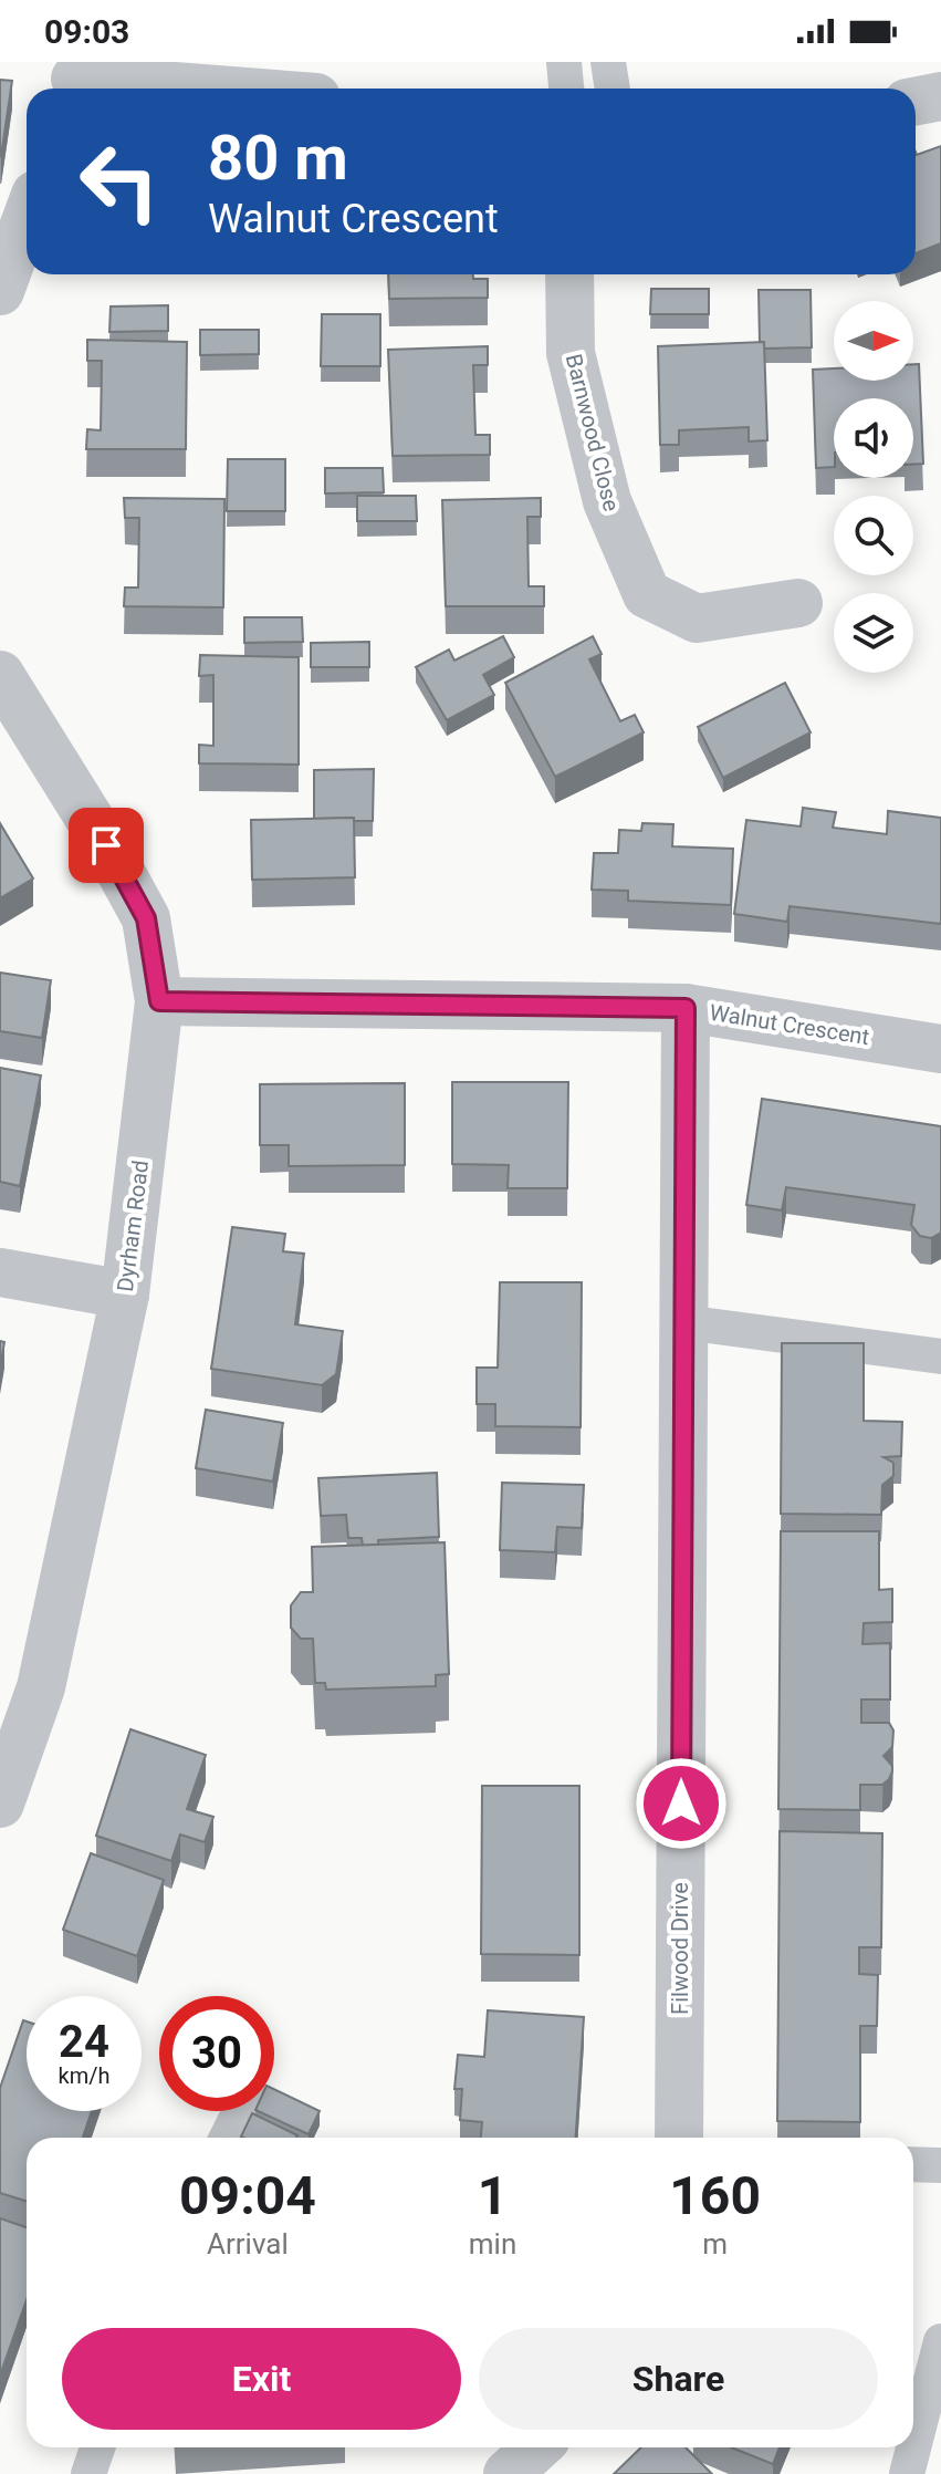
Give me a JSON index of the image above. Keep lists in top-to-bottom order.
{
  "streets": {
    "street": [
      "Barnwood Close",
      "Walnut Crescent",
      "Dyrham Road",
      "Filwood Drive"
    ]
  },
  "crossings": [
    ["Walnut Crescent", "Dyrham Road"],
    ["Walnut Crescent", "Filwood Drive"]
  ],
  "north": "right",
  "page": {
    "status": "09:03",
    "turn": ["80 m", "Walnut Crescent"],
    "speed": "24 km/h",
    "limit": "30",
    "eta": [
      "09:04",
      "Arrival",
      "1",
      "min",
      "160",
      "m"
    ],
    "buttons": ["Exit", "Share"]
  }
}
